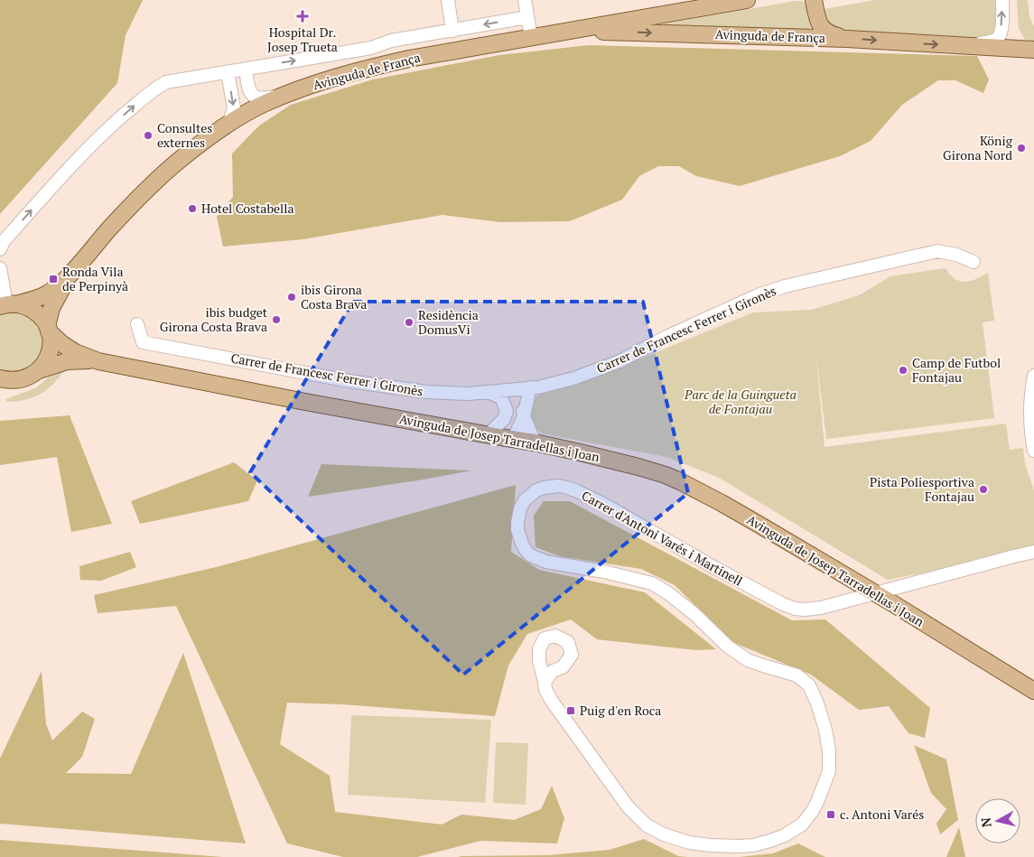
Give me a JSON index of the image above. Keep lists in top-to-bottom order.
{
  "streets": {
    "main road": ["Avinguda de França", "Avinguda de Josep Tarradellas i Joan"],
    "street": ["Carrer de Francesc Ferrer i Gironès", "Carrer d'Antoni Varés i Martinell"]
  },
  "crossings": [
    ["Avinguda de França", "Avinguda de Josep Tarradellas i Joan"],
    ["Avinguda de Josep Tarradellas i Joan", "Carrer d'Antoni Varés i Martinell"]
  ],
  "parks": ["Parc de la Guingueta de Fontajau"],
  "places": {
    "health": ["Hospital Dr. Josep Trueta"],
    "other": [
      "Consultes externes",
      "König Girona Nord",
      "Hotel Costabella",
      "ibis Girona Costa Brava",
      "ibis budget Girona Costa Brava",
      "Residència DomusVi",
      "Camp de Futbol Fontajau",
      "Pista Poliesportiva Fontajau"
    ],
    "transit": ["Ronda Vila de Perpinyà", "Puig d'en Roca", "c. Antoni Varés"]
  },
  "north": "left"
}
